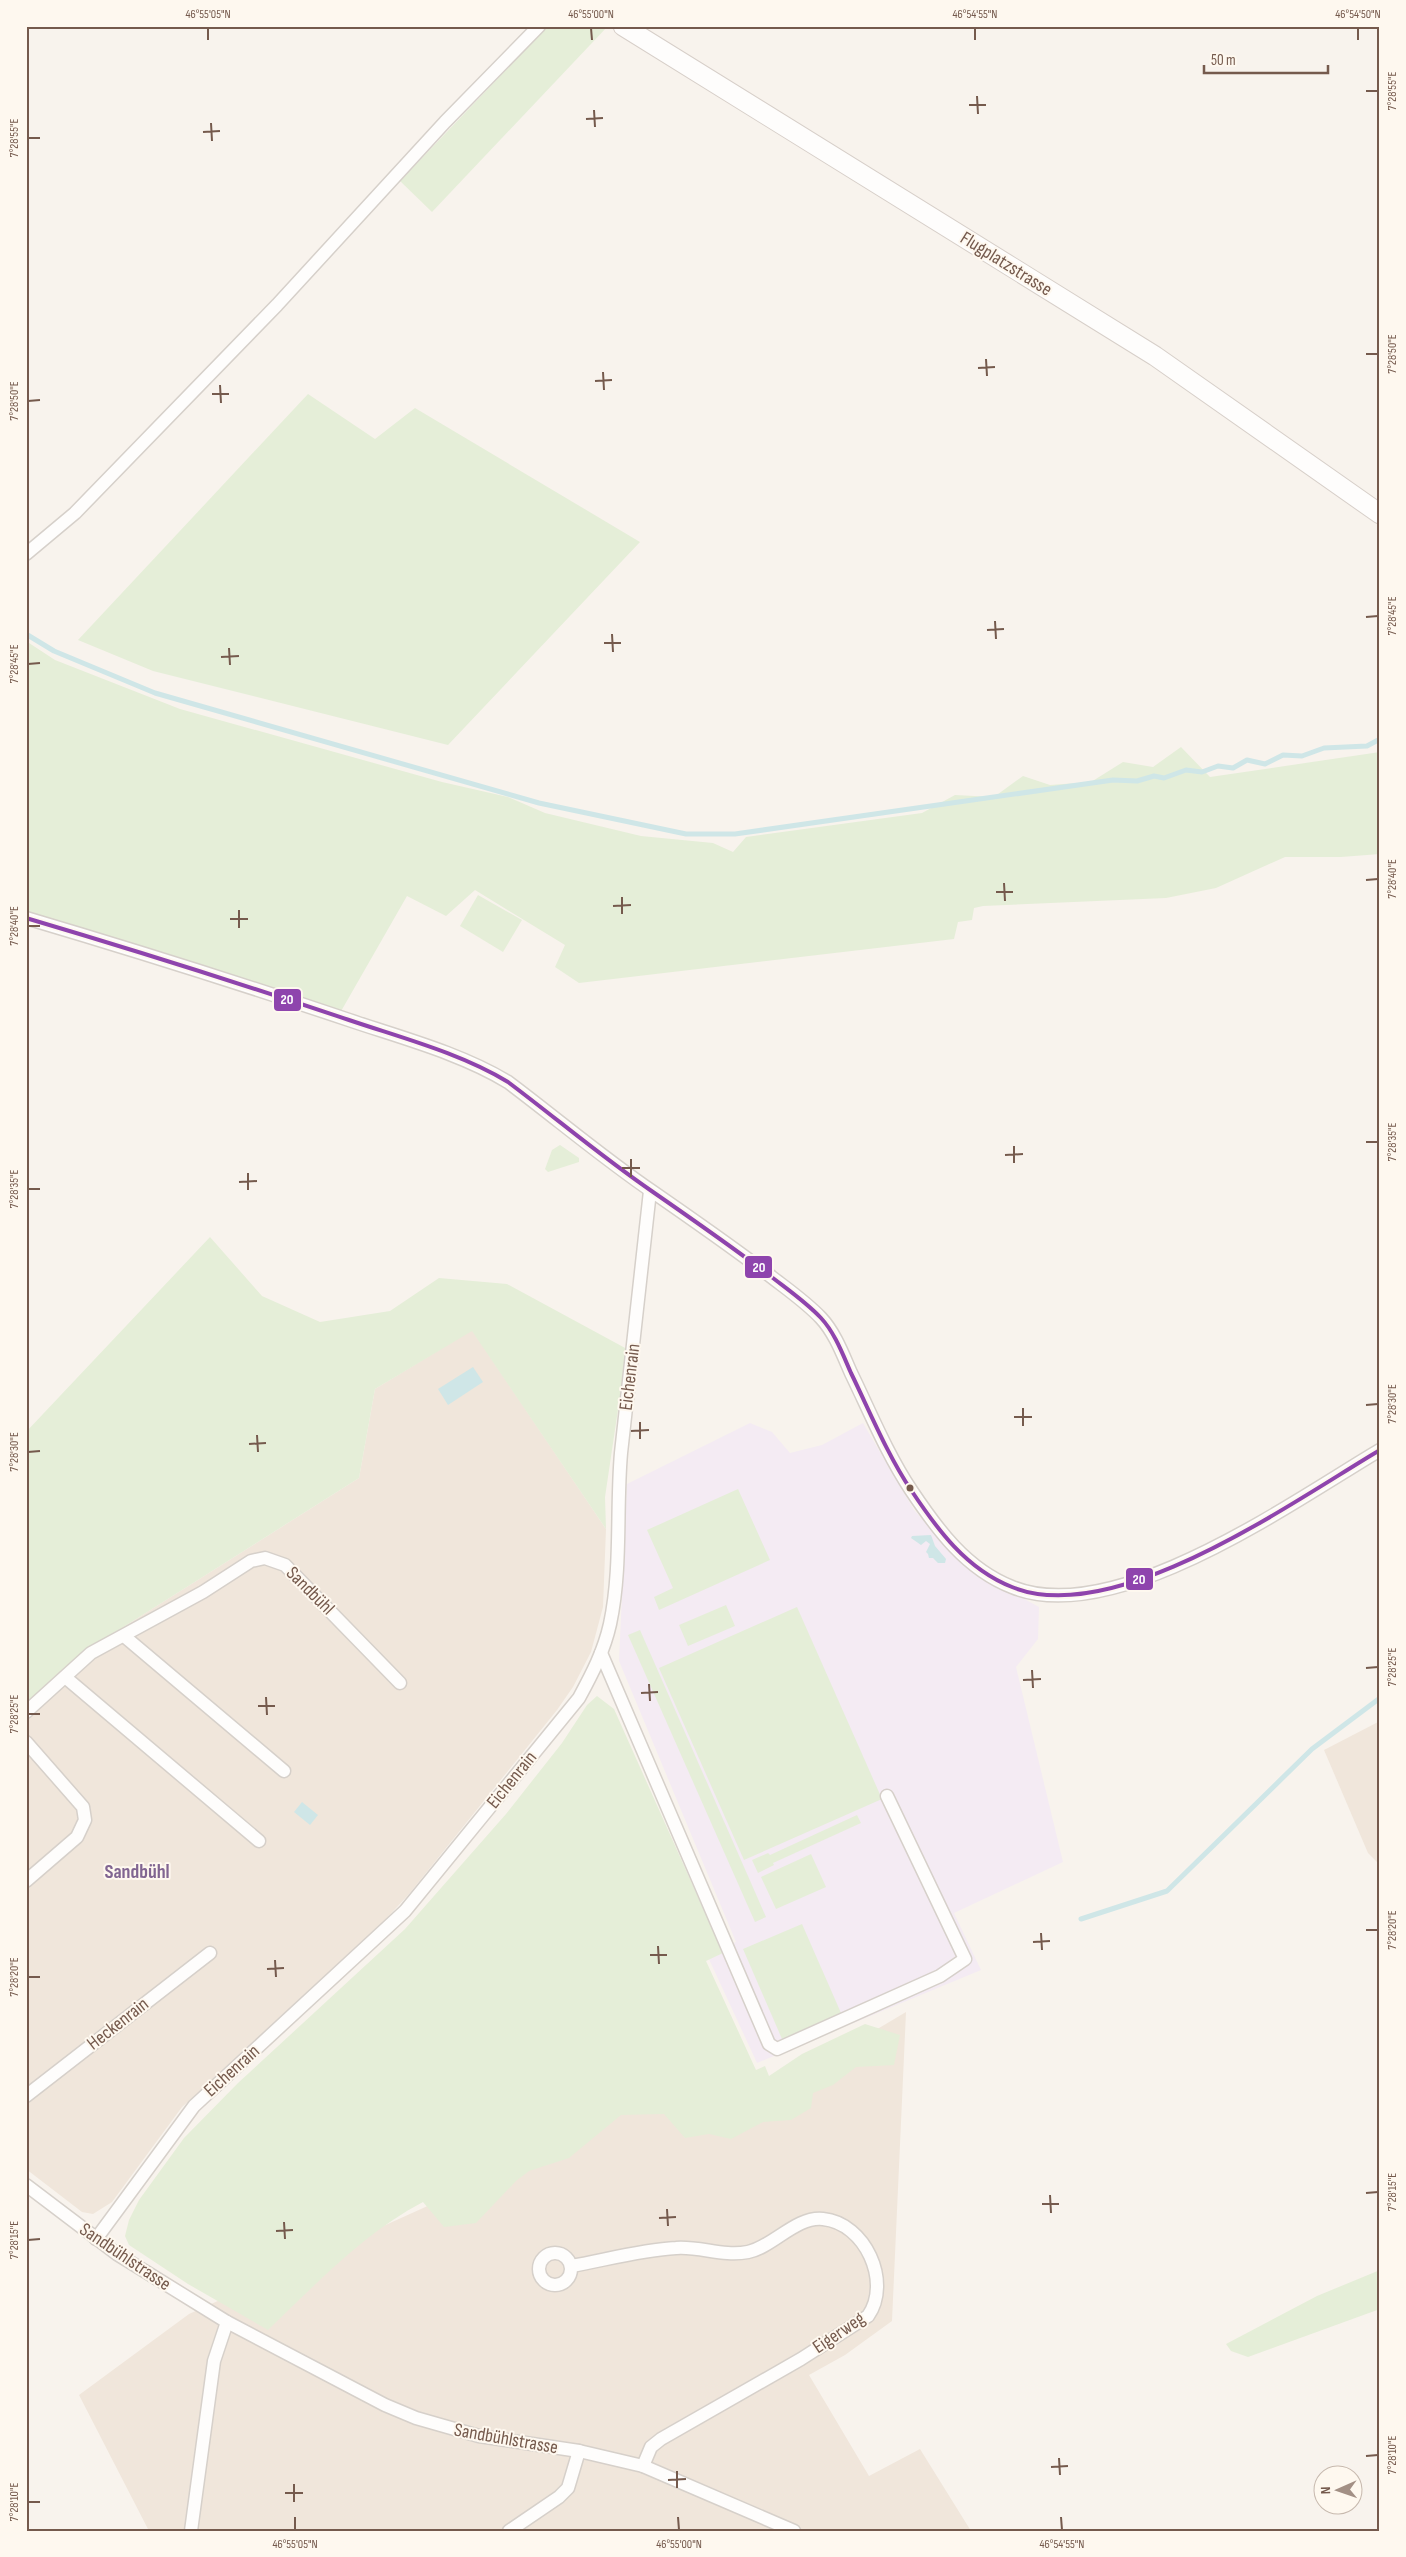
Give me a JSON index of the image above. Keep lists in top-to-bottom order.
{
  "streets": {
    "street": [
      "Flugplatzstrasse",
      "Eichenrain",
      "Sandbühl",
      "Heckenrain",
      "Sandbühlstrasse",
      "Eigerweg"
    ]
  },
  "crossings": [
    ["Eichenrain", "Sandbühlstrasse"],
    ["Sandbühlstrasse", "Eigerweg"]
  ],
  "districts": ["Sandbühl"],
  "lines": ["transit line 20"],
  "scale_bar": "50 m",
  "north": "left",
  "coordinates": [
    "46°55'05\"N",
    "46°55'00\"N",
    "46°54'55\"N",
    "46°54'50\"N",
    "7°28'55\"E",
    "7°28'50\"E",
    "7°28'45\"E",
    "7°28'40\"E",
    "7°28'35\"E",
    "7°28'30\"E",
    "7°28'25\"E",
    "7°28'20\"E",
    "7°28'15\"E",
    "7°28'10\"E"
  ]
}
